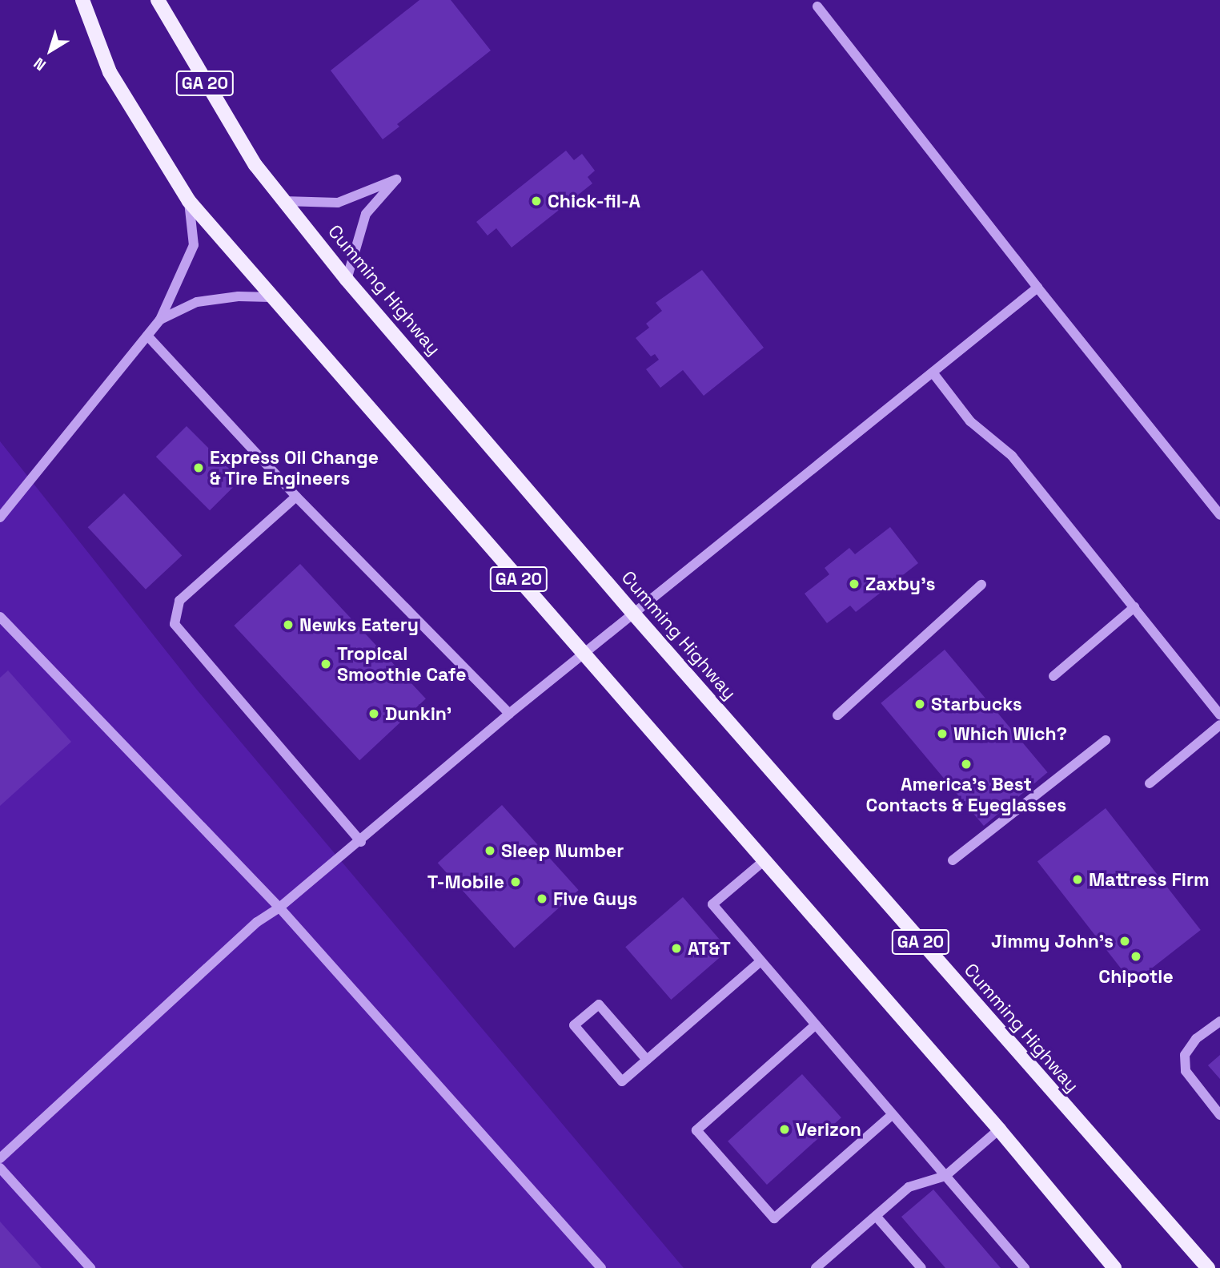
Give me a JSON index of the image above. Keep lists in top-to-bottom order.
{
  "streets": {
    "main road": ["GA 20", "Cumming Highway"]
  },
  "places": [
    "Chick-fil-A",
    "Express Oil Change & Tire Engineers",
    "Zaxby's",
    "Newks Eatery",
    "Tropical Smoothie Cafe",
    "Starbucks",
    "Dunkin'",
    "Which Wich?",
    "America's Best Contacts & Eyeglasses",
    "Sleep Number",
    "Mattress Firm",
    "T-Mobile",
    "Five Guys",
    "Jimmy John's",
    "AT&T",
    "Chipotle",
    "Verizon"
  ],
  "north": "bottom left"
}
